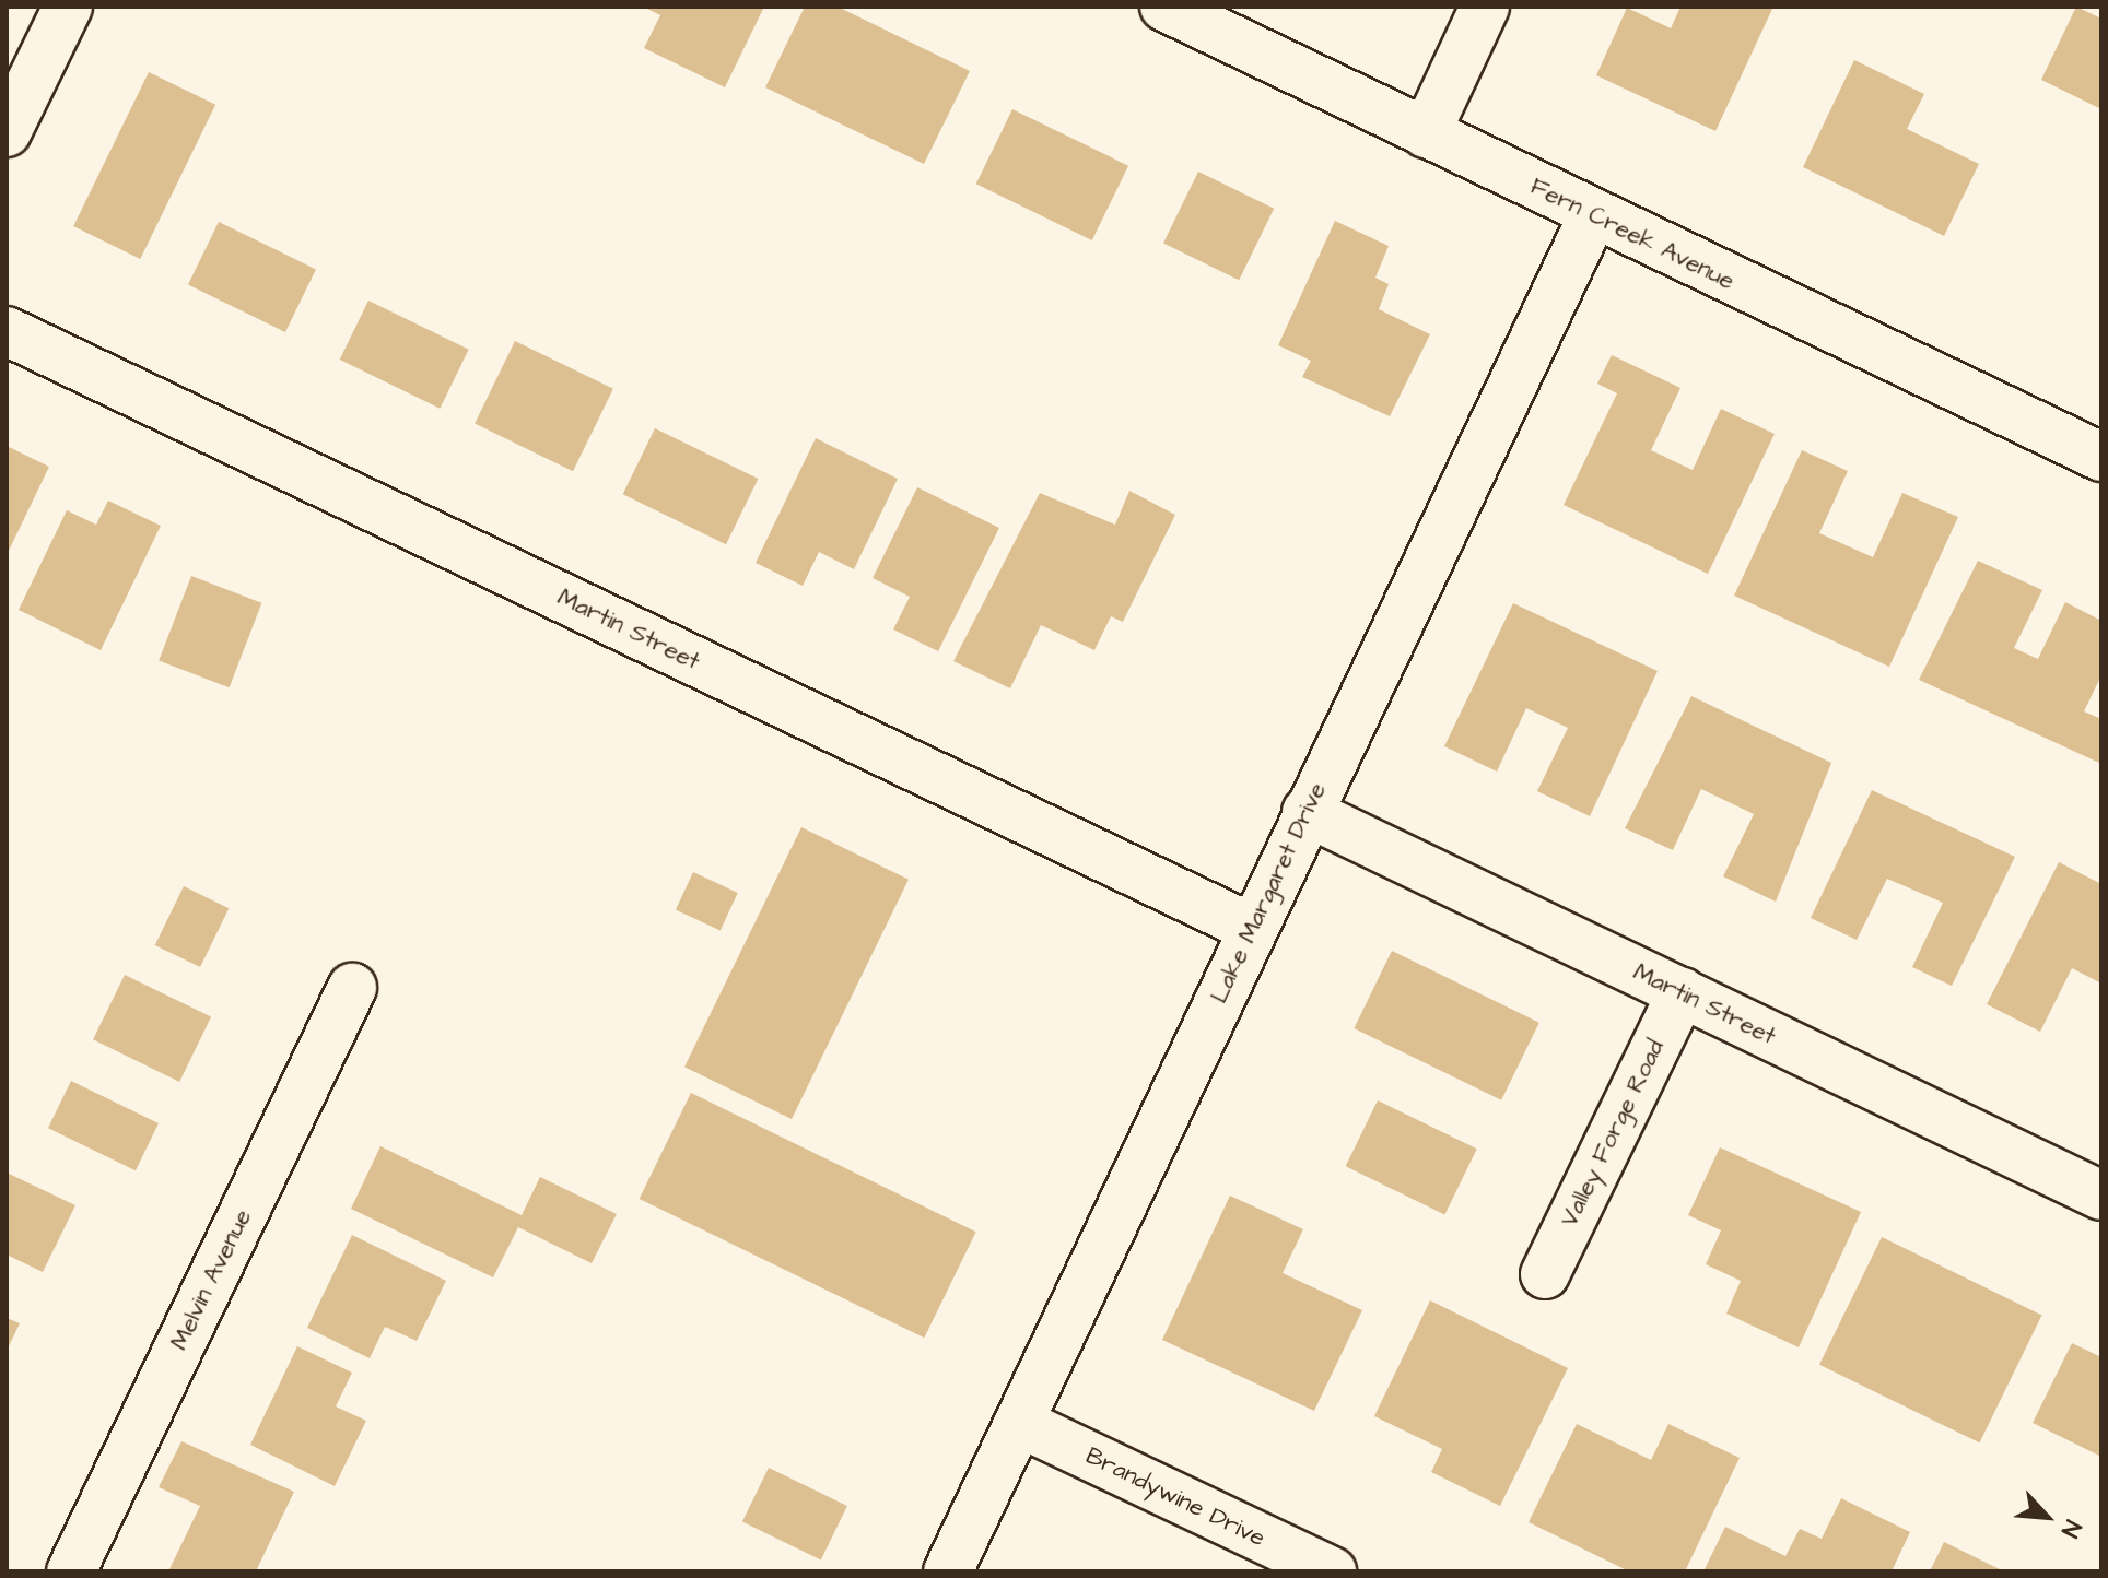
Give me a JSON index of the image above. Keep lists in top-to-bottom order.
{
  "streets": {
    "street": [
      "Fern Creek Avenue",
      "Martin Street",
      "Lake Margaret Drive",
      "Valley Forge Road",
      "Melvin Avenue",
      "Brandywine Drive"
    ]
  },
  "crossings": [
    ["Fern Creek Avenue", "Lake Margaret Drive"],
    ["Martin Street", "Lake Margaret Drive"],
    ["Martin Street", "Valley Forge Road"],
    ["Lake Margaret Drive", "Brandywine Drive"]
  ],
  "north": "bottom right"
}
